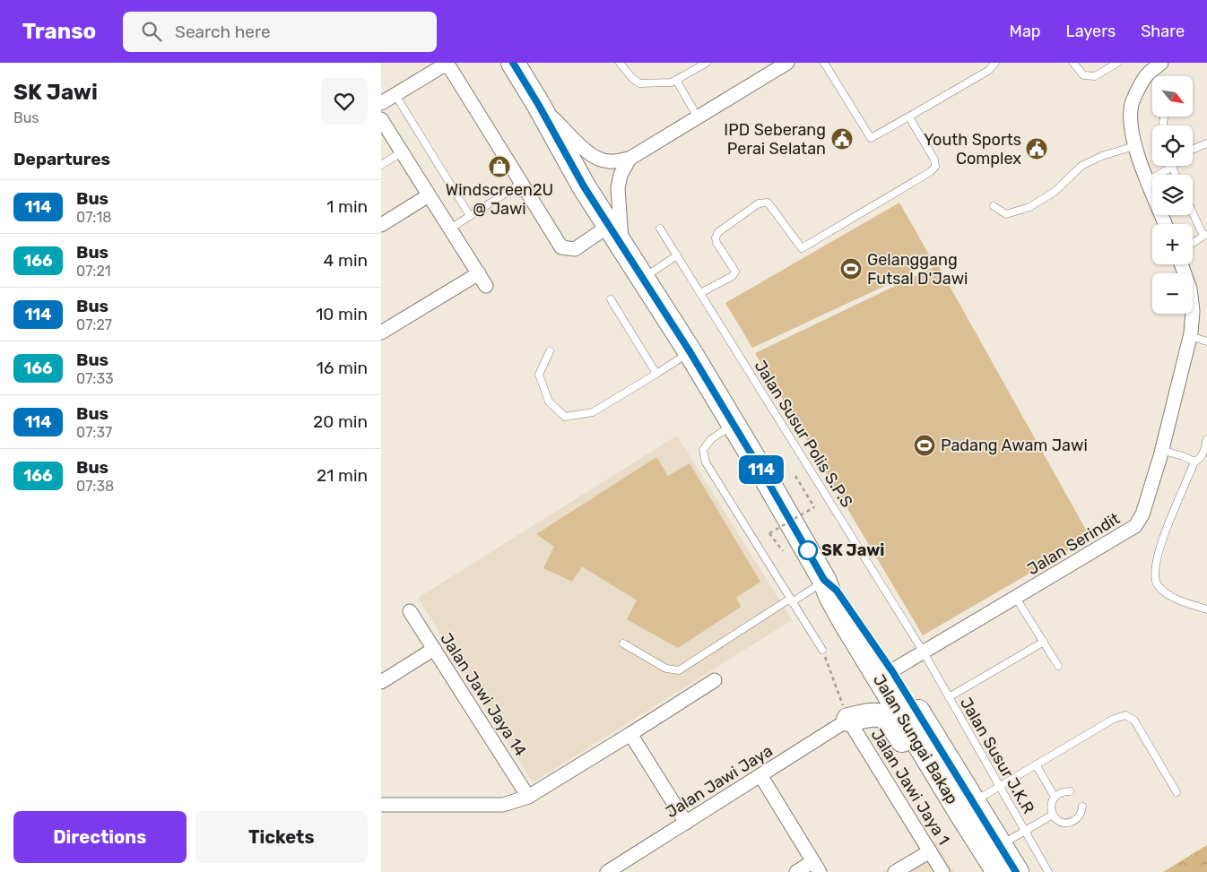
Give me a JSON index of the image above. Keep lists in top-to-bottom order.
{
  "streets": {
    "highway": ["Jalan Sungai Bakap"],
    "street": [
      "Jalan Serindit",
      "Jalan Jawi Jaya 14",
      "Jalan Jawi Jaya",
      "Jalan Jawi Jaya 1"
    ],
    "lane": ["Jalan Susur Polis S.P.S", "Jalan Susur J.K.R"]
  },
  "crossings": [
    ["Jalan Susur Polis S.P.S", "Jalan Serindit"],
    ["Jalan Susur Polis S.P.S", "Jalan Susur J.K.R"],
    ["Jalan Serindit", "Jalan Sungai Bakap"],
    ["Jalan Serindit", "Jalan Susur J.K.R"],
    ["Jalan Jawi Jaya", "Jalan Jawi Jaya 1"]
  ],
  "places": {
    "public building": ["IPD Seberang Perai Selatan", "Youth Sports Complex"],
    "shop": ["Windscreen2U @ Jawi"],
    "sports": ["Gelanggang Futsal D'Jawi", "Padang Awam Jawi"],
    "other": ["SK Jawi"]
  },
  "lines": ["bus line 114"],
  "north": "bottom right",
  "page": {
    "header": "Transo",
    "search": "Search here",
    "nav": ["Map", "Layers", "Share"],
    "heading": [
      ["SK Jawi", "Bus"],
      "Departures"
    ],
    "on_map": "114",
    "map_buttons": ["+", "−"],
    "list": [
      {
        "mark": "114",
        "name": "Bus",
        "note": "07:18",
        "value": "1 min"
      },
      {
        "mark": "166",
        "name": "Bus",
        "note": "07:21",
        "value": "4 min"
      },
      {
        "mark": "114",
        "name": "Bus",
        "note": "07:27",
        "value": "10 min"
      },
      {
        "mark": "166",
        "name": "Bus",
        "note": "07:33",
        "value": "16 min"
      },
      {
        "mark": "114",
        "name": "Bus",
        "note": "07:37",
        "value": "20 min"
      },
      {
        "mark": "166",
        "name": "Bus",
        "note": "07:38",
        "value": "21 min"
      }
    ],
    "buttons": ["Directions", "Tickets"]
  }
}
